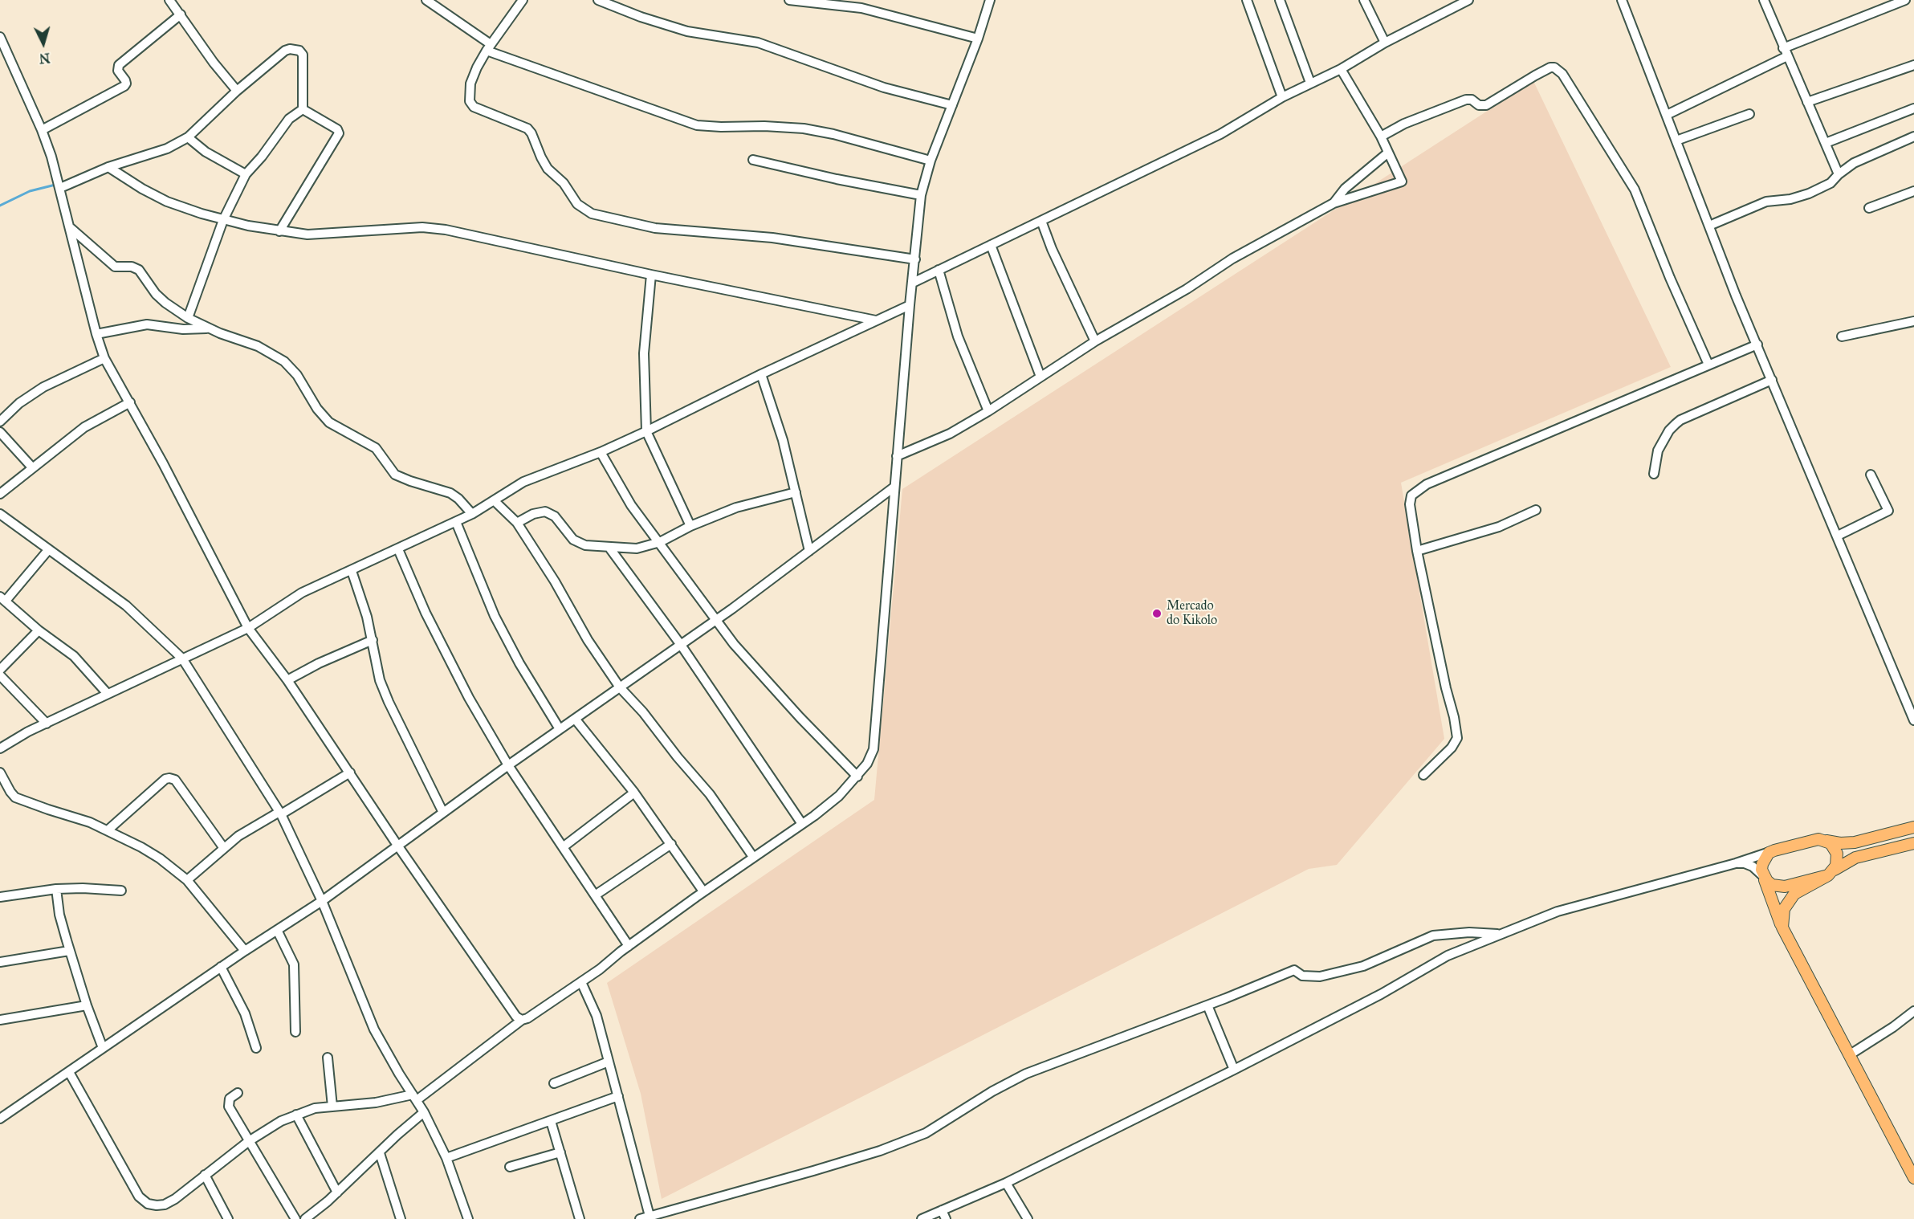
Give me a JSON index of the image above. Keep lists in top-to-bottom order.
{
  "places": ["Mercado do Kikolo"],
  "north": "bottom"
}
